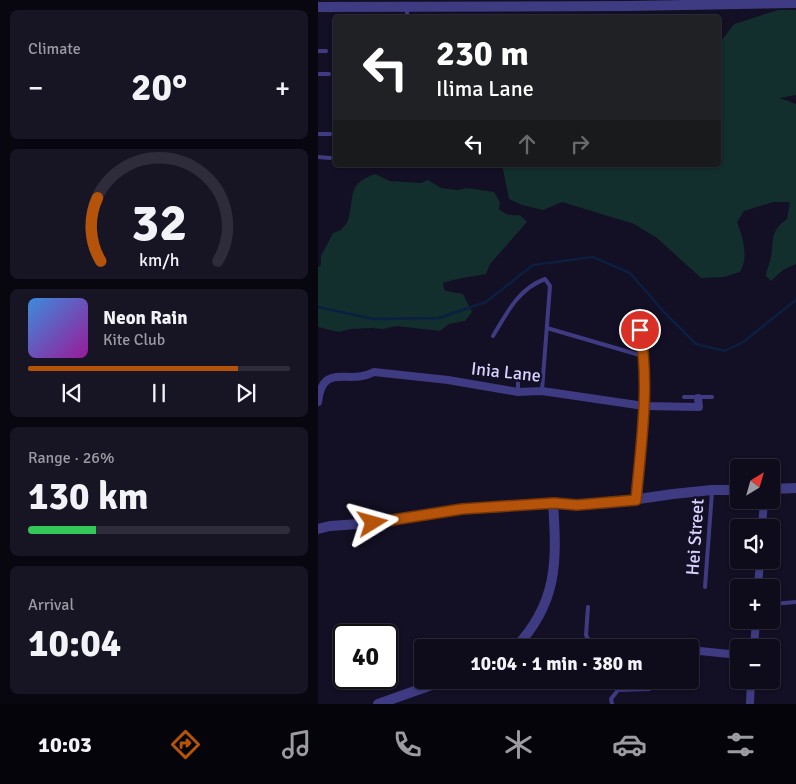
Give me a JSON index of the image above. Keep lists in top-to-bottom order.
{
  "streets": {
    "street": ["Inia Lane"],
    "lane": ["Hei Street"]
  },
  "north": "top right",
  "page": {
    "tile": [
      "Climate",
      ["Range · 26%", "130 km"],
      ["Arrival", "10:04"]
    ],
    "turn": ["230 m", "Ilima Lane"],
    "heat": ["−", "20°", "+"],
    "song": ["Neon Rain", "Kite Club"],
    "map_buttons": ["+", "−"],
    "limit": "40",
    "trip": "10:04 · 1 min · 380 m",
    "tabs": "10:03",
    "gauge": ["32", "km/h"]
  }
}
